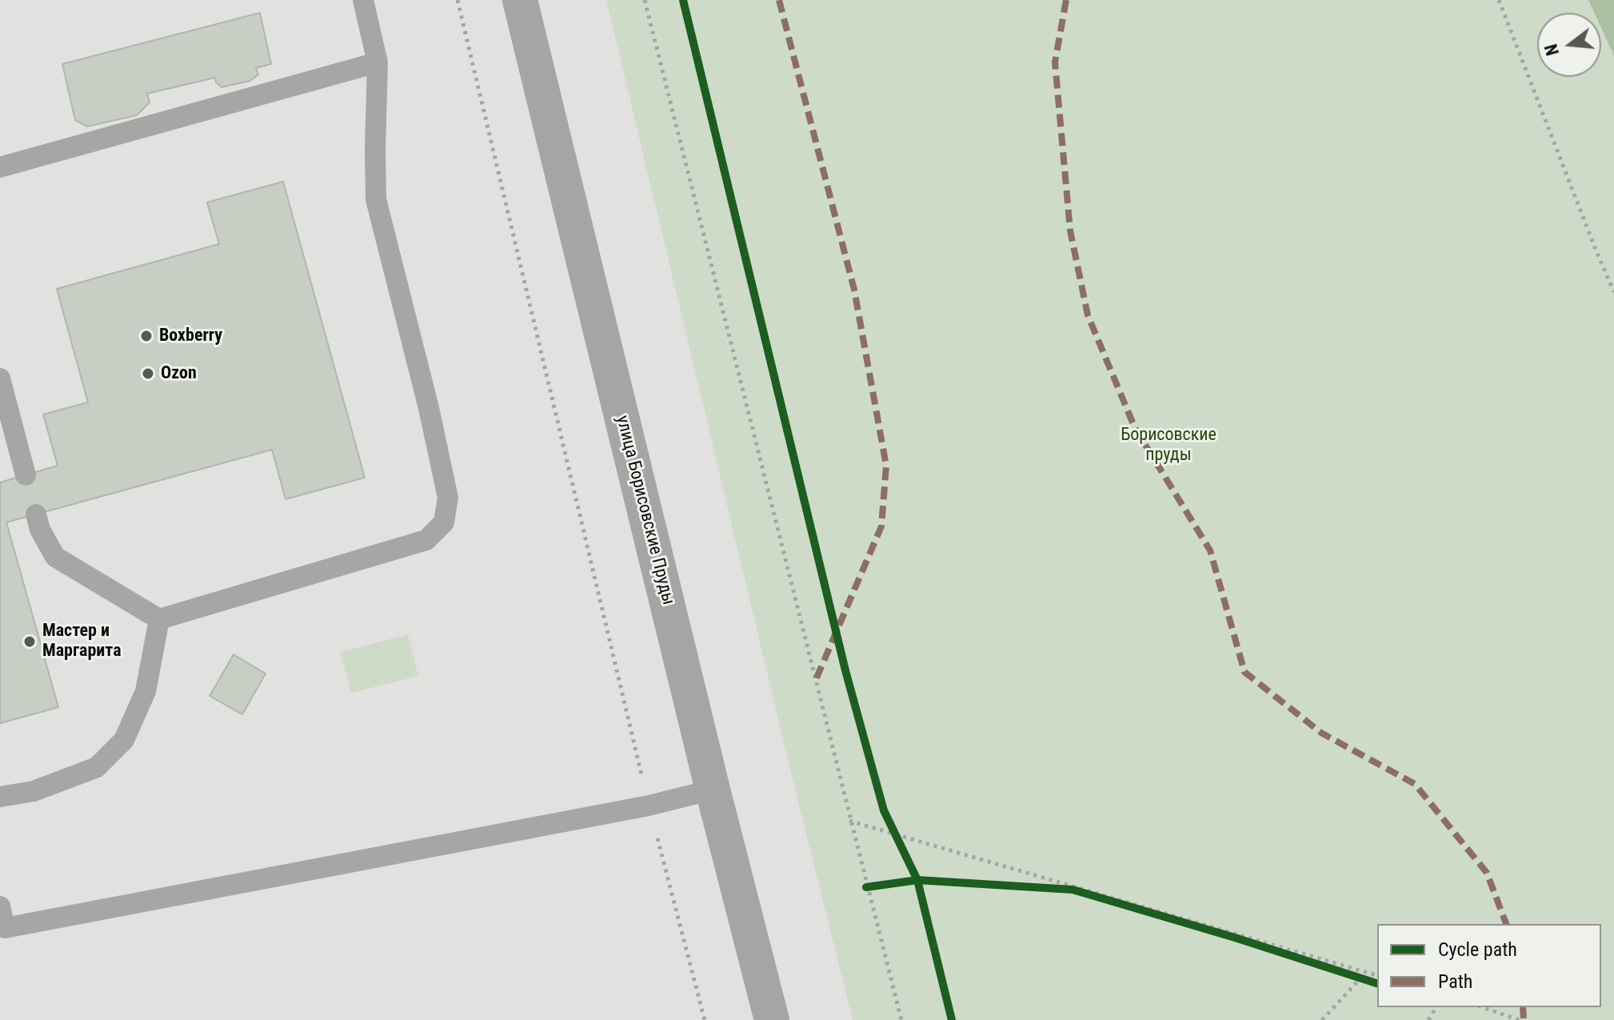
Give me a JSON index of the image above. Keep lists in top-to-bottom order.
{
  "streets": {
    "main road": ["улица Борисовские Пруды"]
  },
  "parks": ["Борисовские пруды"],
  "places": ["Boxberry", "Ozon", "Мастер и Маргарита"],
  "legend": ["Cycle path", "Path"],
  "north": "left"
}
